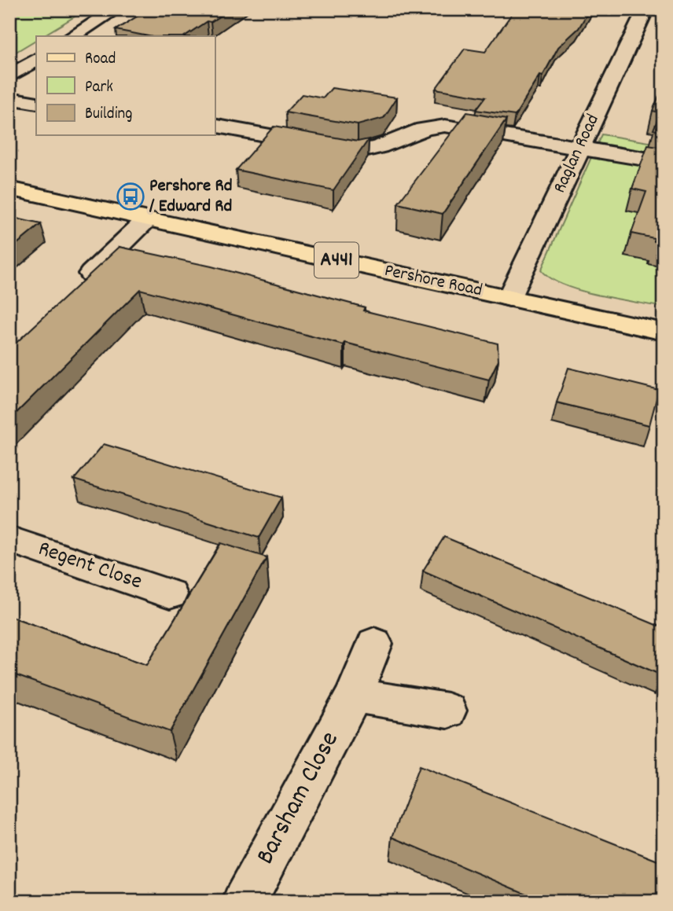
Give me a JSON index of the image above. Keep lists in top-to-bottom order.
{
  "streets": {
    "main road": ["A441", "Pershore Road"],
    "street": ["Raglan Road", "Regent Close", "Barsham Close"]
  },
  "crossings": [
    ["Raglan Road", "Pershore Road"]
  ],
  "places": {
    "bus stop": ["Pershore Rd / Edward Rd"]
  },
  "legend": ["Road", "Park", "Building"]
}
